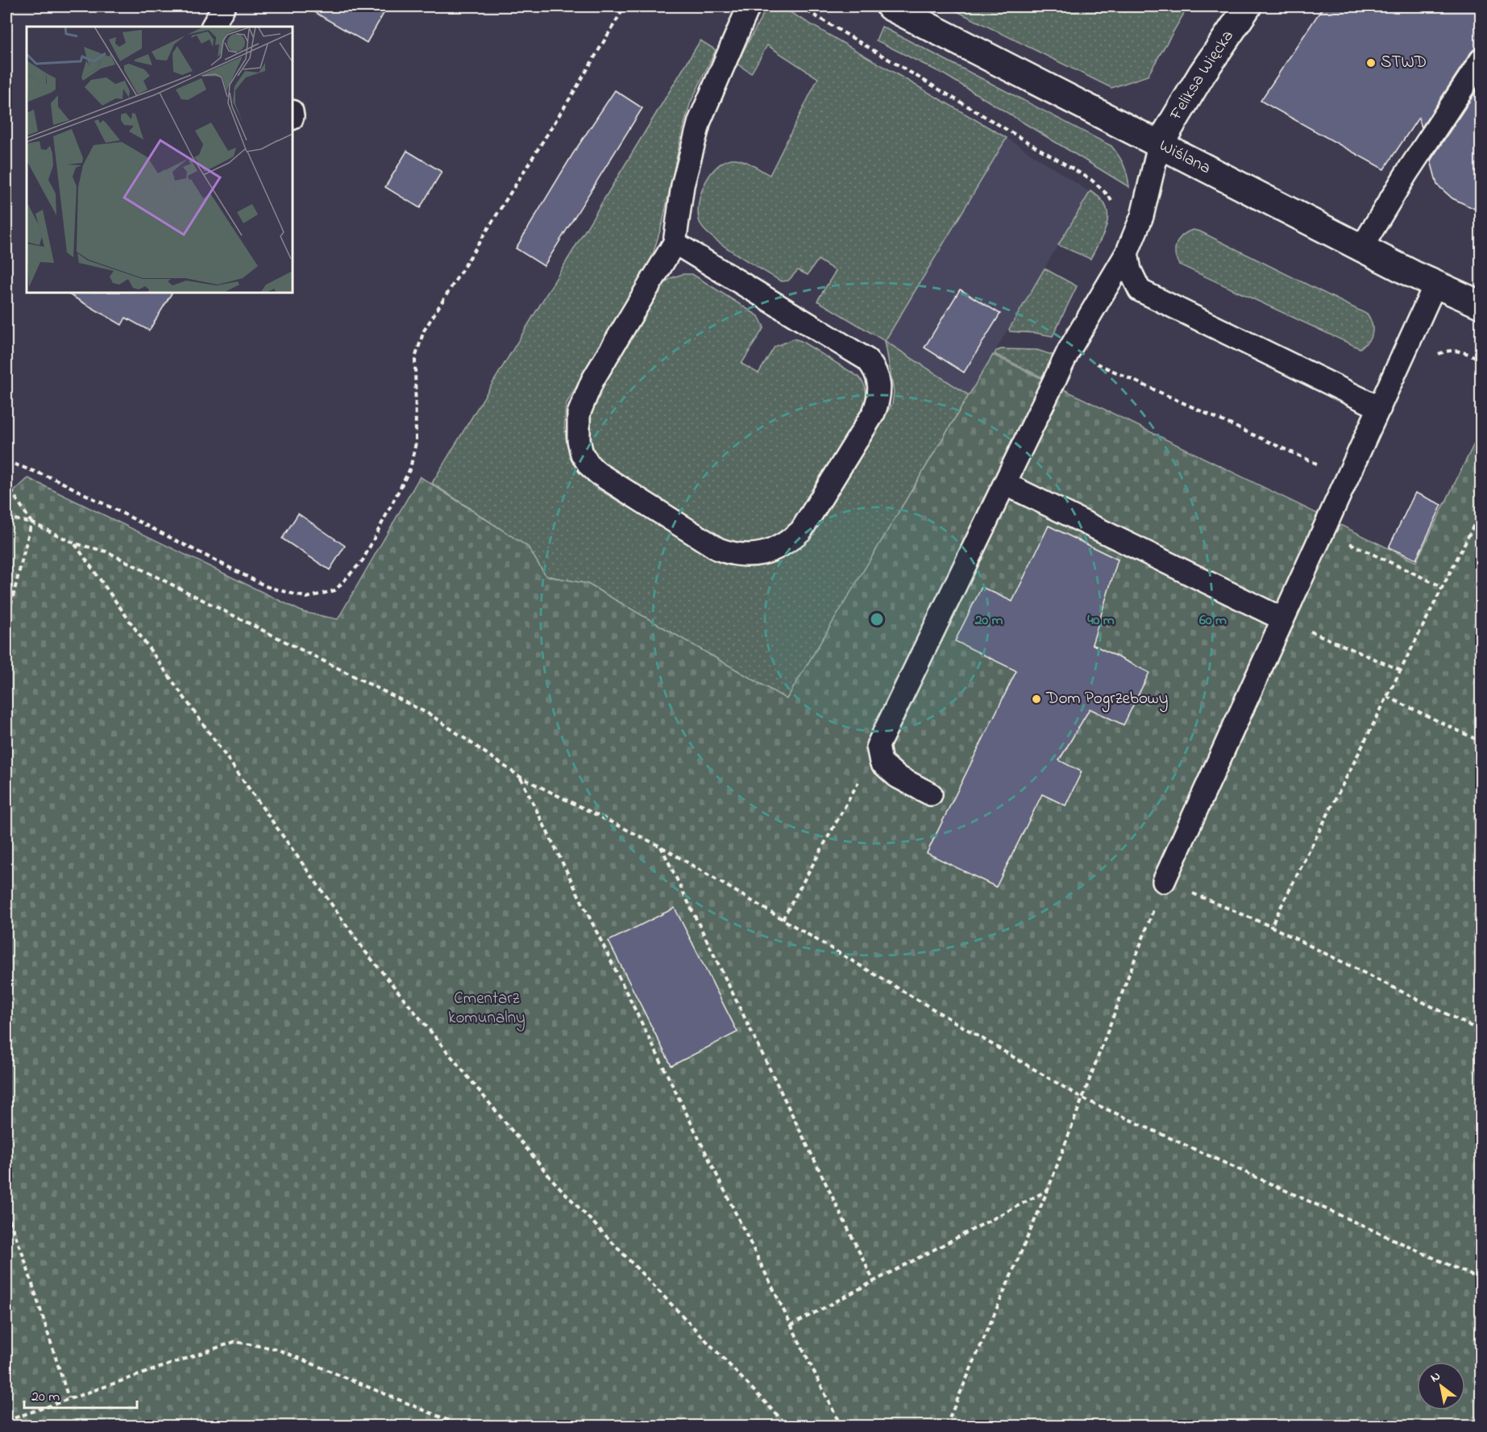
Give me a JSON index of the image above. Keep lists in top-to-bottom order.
{
  "streets": {
    "street": ["Feliksa Więcka", "Wiślana"]
  },
  "crossings": [
    ["Feliksa Więcka", "Wiślana"]
  ],
  "parks": ["Cmentarz komunalny"],
  "places": ["STWD", "Dom Pogrzebowy"],
  "scale_bar": "20 m",
  "north": "top left",
  "rings": ["20 m", "40 m", "60 m"]
}
